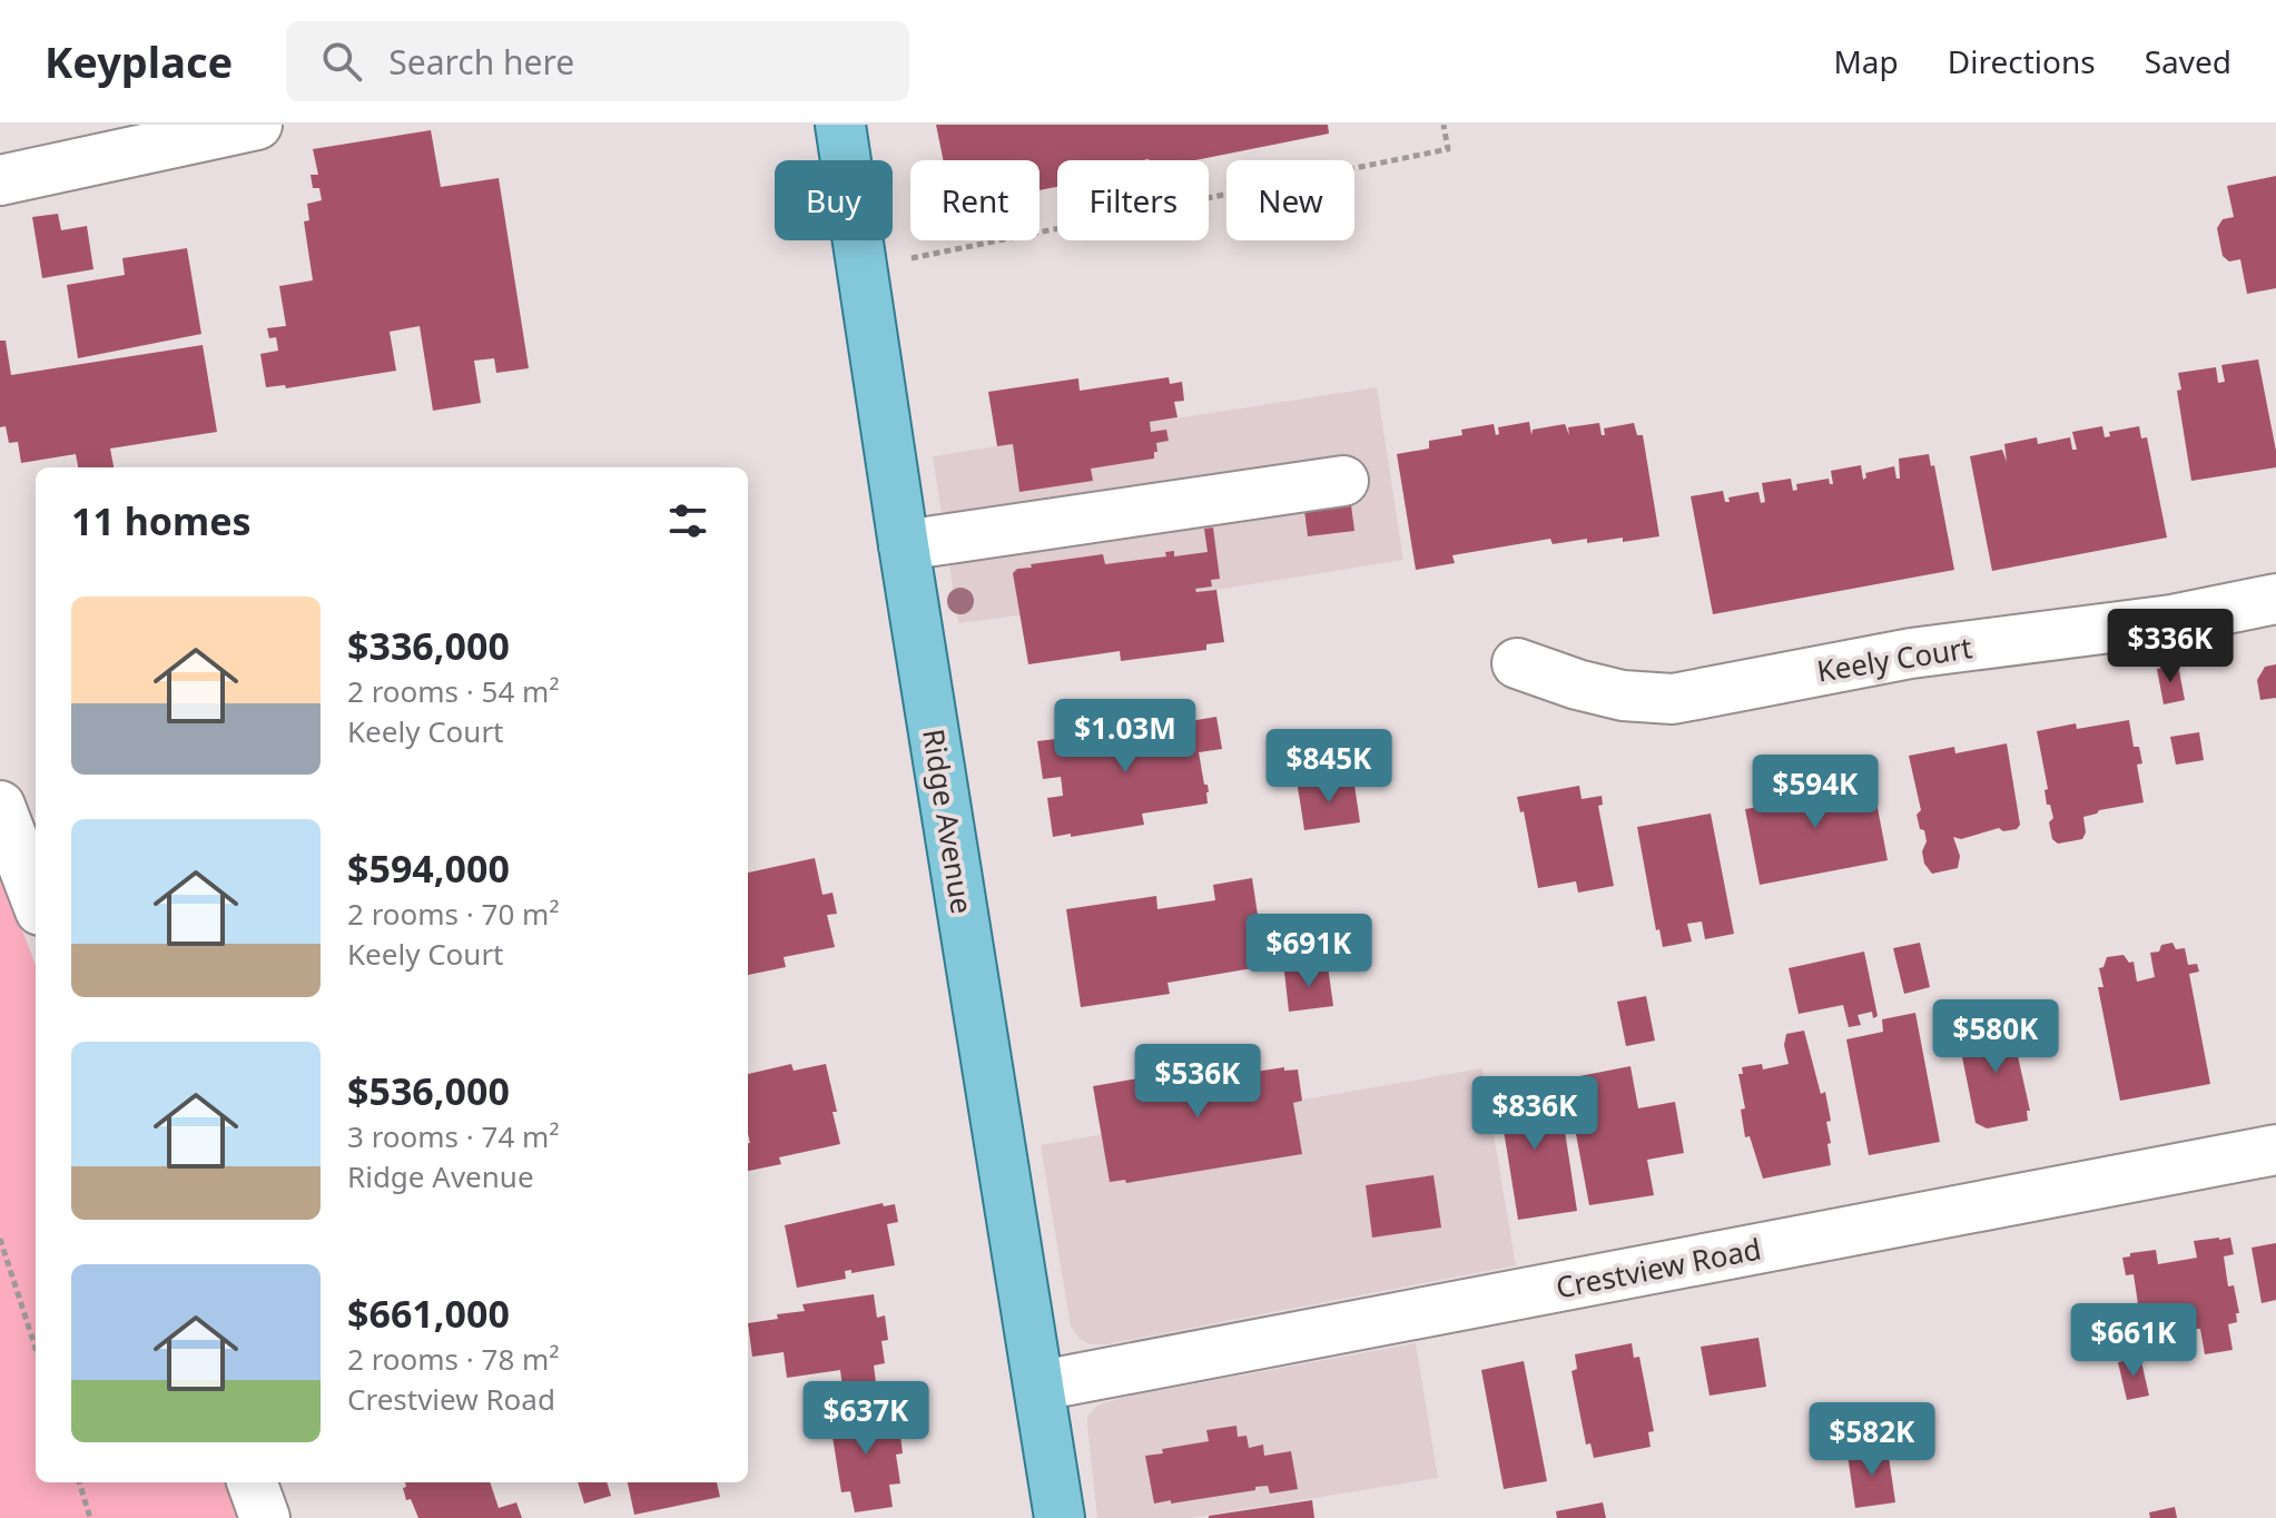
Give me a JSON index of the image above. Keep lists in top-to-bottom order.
{
  "streets": {
    "main road": ["Ridge Avenue"],
    "street": ["Keely Court", "Crestview Road"]
  },
  "crossings": [
    ["Ridge Avenue", "Crestview Road"]
  ],
  "page": {
    "header": "Keyplace",
    "search": "Search here",
    "nav": ["Map", "Directions", "Saved"],
    "chip": [
      "Buy",
      "Rent",
      "Filters",
      "New"
    ],
    "heading": "11 homes",
    "list": [
      {
        "name": "$336,000",
        "note": "2 rooms · 54 m² · Keely Court"
      },
      {
        "name": "$594,000",
        "note": "2 rooms · 70 m² · Keely Court"
      },
      {
        "name": "$536,000",
        "note": "3 rooms · 74 m² · Ridge Avenue"
      },
      {
        "name": "$661,000",
        "note": "2 rooms · 78 m² · Crestview Road"
      }
    ],
    "price": [
      "$336K",
      "$1.03M",
      "$845K",
      "$594K",
      "$691K",
      "$580K",
      "$536K",
      "$836K",
      "$661K",
      "$637K",
      "$582K"
    ]
  }
}
